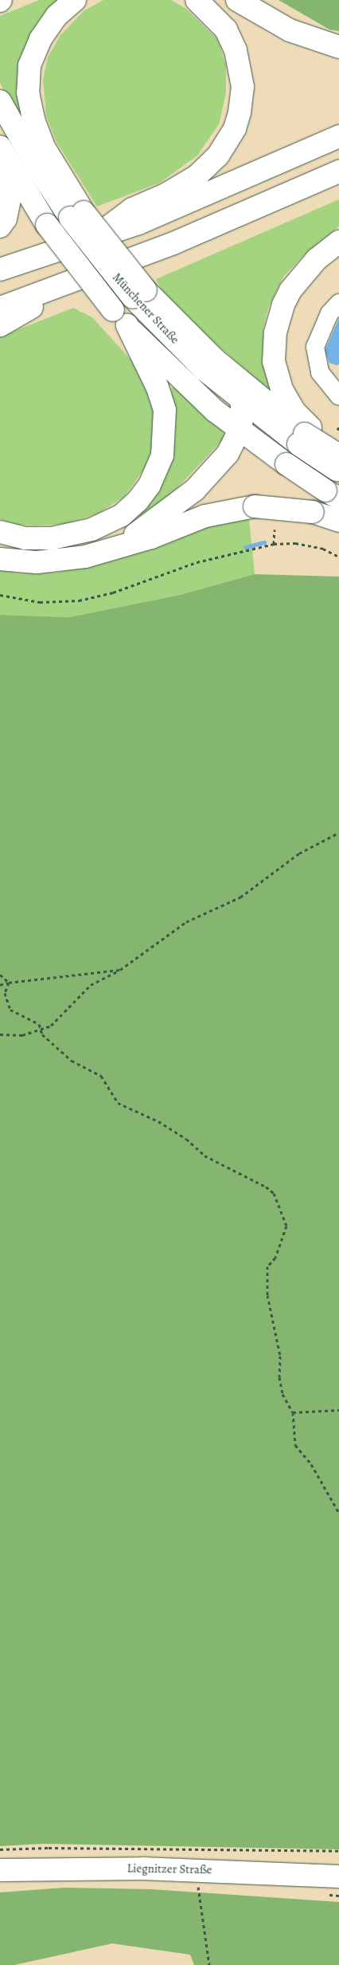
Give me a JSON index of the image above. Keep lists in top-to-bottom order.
{
  "streets": {
    "main road": ["Münchener Straße", "Liegnitzer Straße"]
  }
}
